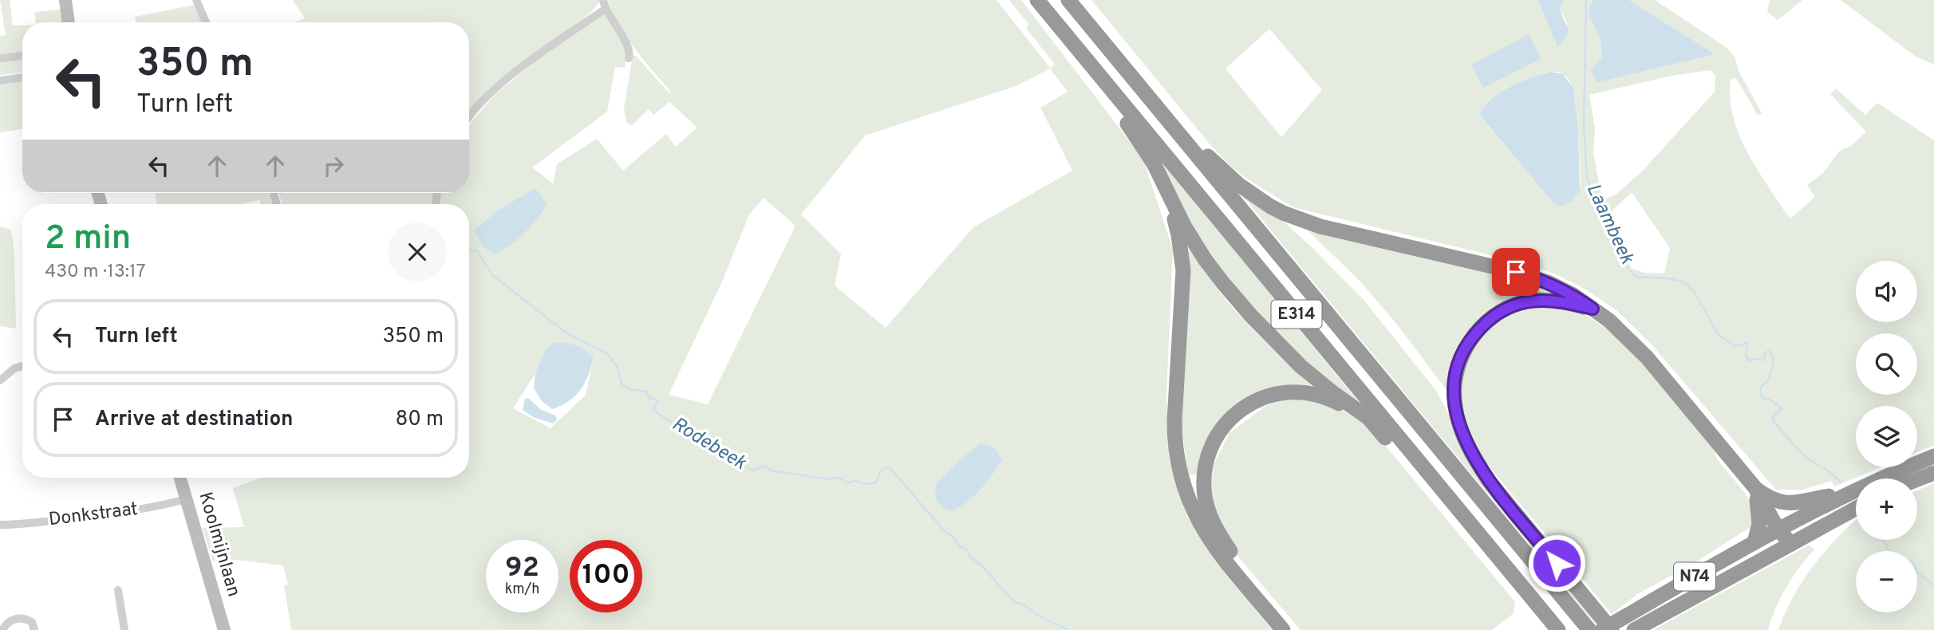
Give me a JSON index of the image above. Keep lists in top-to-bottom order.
{
  "streets": {
    "highway": ["E314", "N74"],
    "street": ["Donkstraat", "Koolmijnlaan"]
  },
  "crossings": [
    ["E314", "N74"],
    ["Donkstraat", "Koolmijnlaan"]
  ],
  "water": ["Laambeek", "Rodebeek"],
  "page": {
    "turn": ["350 m", "Turn left"],
    "heading": ["2 min", "430 m · 13:17"],
    "map_buttons": ["+", "−"],
    "list": [
      {
        "name": "Turn left",
        "value": "350 m"
      },
      {
        "name": "Arrive at destination",
        "value": "80 m"
      }
    ],
    "speed": "92 km/h",
    "limit": "100"
  }
}
